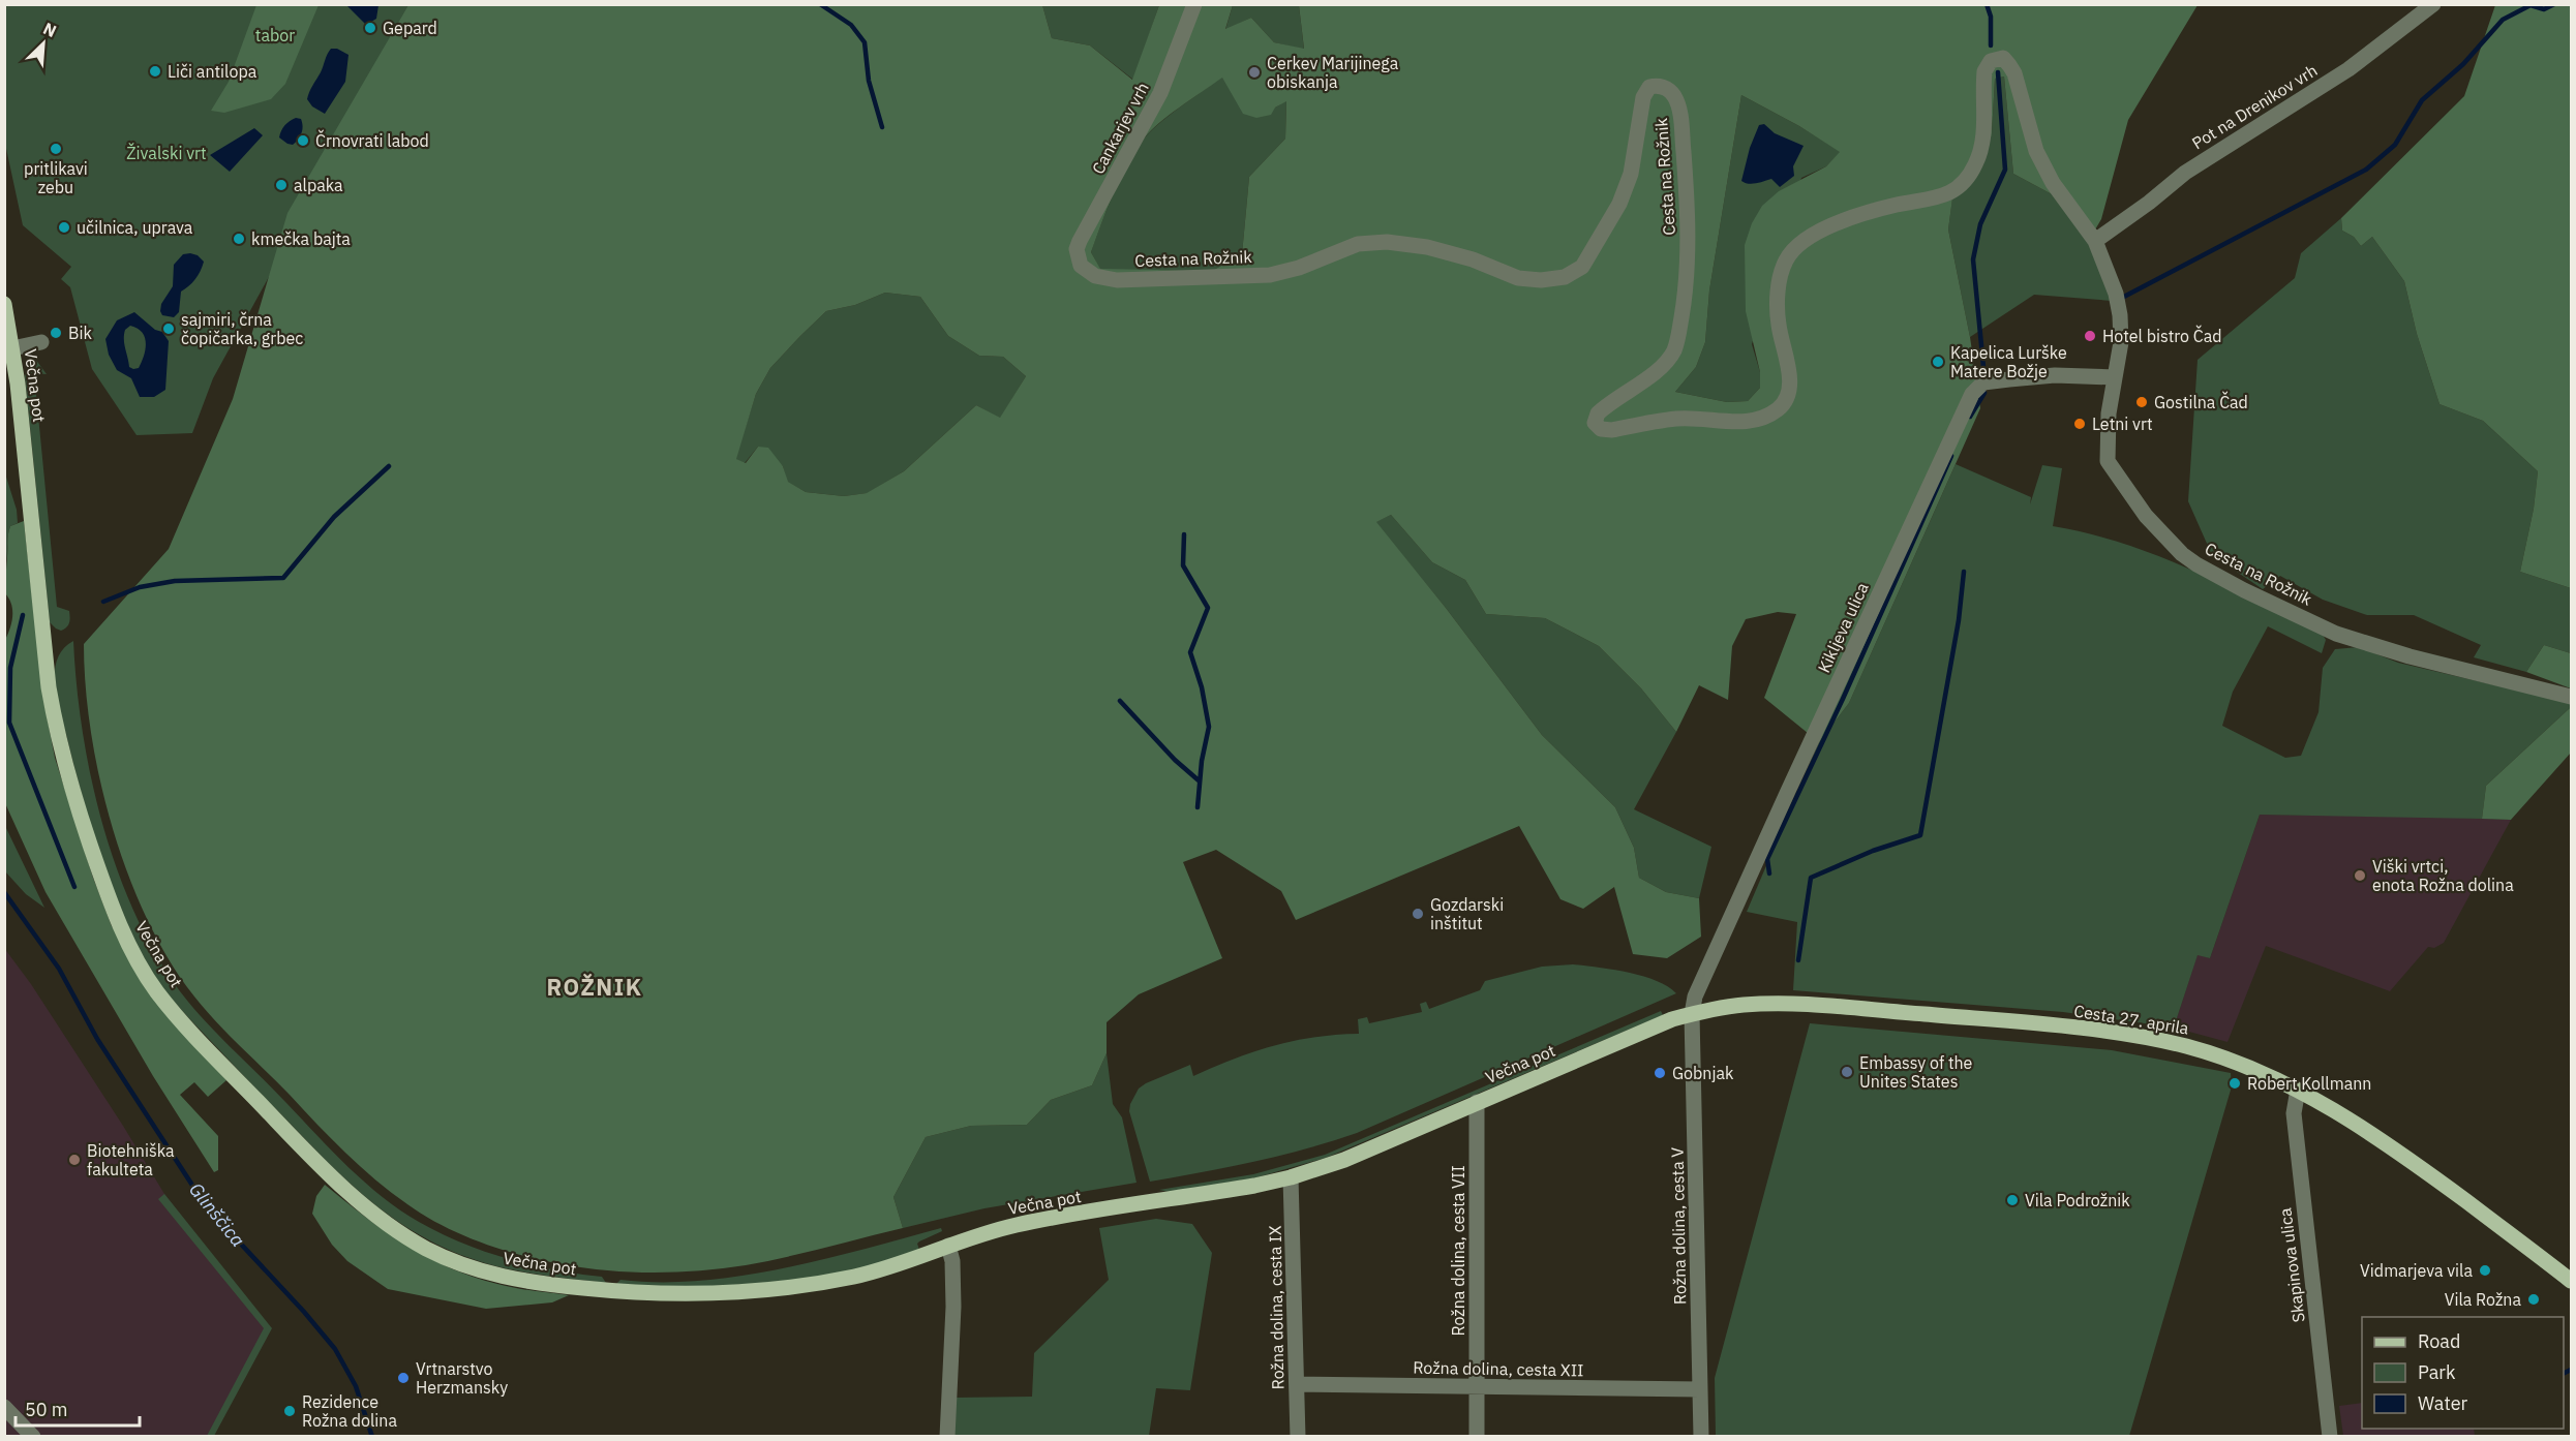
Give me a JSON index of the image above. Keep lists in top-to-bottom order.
{
  "streets": {
    "main road": ["Večna pot", "Cesta 27. aprila"],
    "street": [
      "Pot na Drenikov vrh",
      "Cankarjev vrh",
      "Cesta na Rožnik",
      "Kikljeva ulica",
      "Rožna dolina, cesta V",
      "Rožna dolina, cesta VII",
      "Skapinova ulica",
      "Rožna dolina, cesta IX",
      "Rožna dolina, cesta XII"
    ]
  },
  "crossings": [
    ["Pot na Drenikov vrh", "Cesta na Rožnik"],
    ["Cankarjev vrh", "Cesta na Rožnik"],
    ["Cesta na Rožnik", "Kikljeva ulica"],
    ["Večna pot", "Kikljeva ulica"],
    ["Večna pot", "Cesta 27. aprila"],
    ["Večna pot", "Rožna dolina, cesta V"],
    ["Večna pot", "Rožna dolina, cesta VII"],
    ["Večna pot", "Rožna dolina, cesta IX"],
    ["Kikljeva ulica", "Cesta 27. aprila"],
    ["Kikljeva ulica", "Rožna dolina, cesta V"],
    ["Cesta 27. aprila", "Rožna dolina, cesta V"],
    ["Cesta 27. aprila", "Skapinova ulica"],
    ["Rožna dolina, cesta V", "Rožna dolina, cesta XII"],
    ["Rožna dolina, cesta VII", "Rožna dolina, cesta XII"],
    ["Rožna dolina, cesta IX", "Rožna dolina, cesta XII"]
  ],
  "districts": ["ROŽNIK"],
  "water": ["Glinščica"],
  "parks": ["tabor", "Živalski vrt"],
  "places": [
    "Gepard",
    "Liči antilopa",
    "Cerkev Marijinega obiskanja",
    "Črnovrati labod",
    "pritlikavi zebu",
    "alpaka",
    "učilnica, uprava",
    "kmečka bajta",
    "sajmiri, črna čopičarka, grbec",
    "Bik",
    "Hotel bistro Čad",
    "Kapelica Lurške Matere Božje",
    "Gostilna Čad",
    "Letni vrt",
    "Viški vrtci, enota Rožna dolina",
    "Gozdarski inštitut",
    "Embassy of the Unites States",
    "Gobnjak",
    "Robert Kollmann",
    "Biotehniška fakulteta",
    "Vila Podrožnik",
    "Vidmarjeva vila",
    "Vila Rožna",
    "Vrtnarstvo Herzmansky",
    "Rezidence Rožna dolina"
  ],
  "legend": ["Road", "Park", "Water"],
  "scale_bar": "50 m",
  "north": "top right"
}
